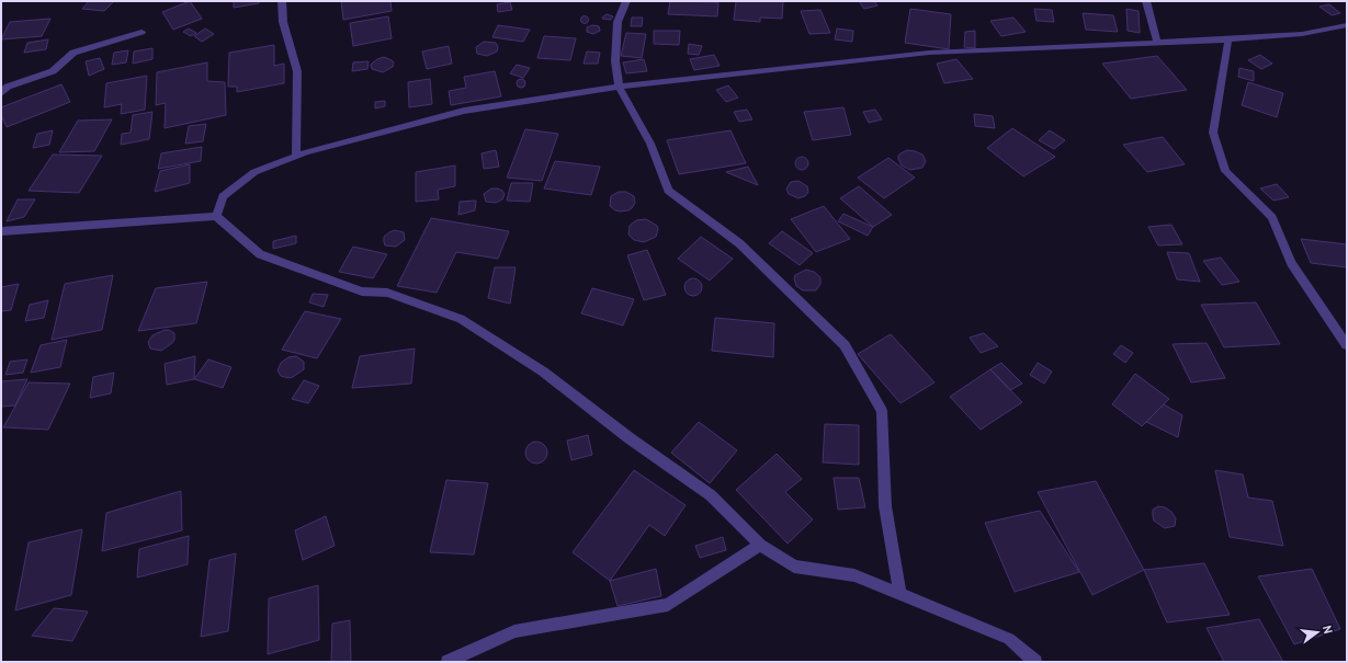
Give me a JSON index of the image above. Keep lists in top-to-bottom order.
{
  "north": "right"
}
